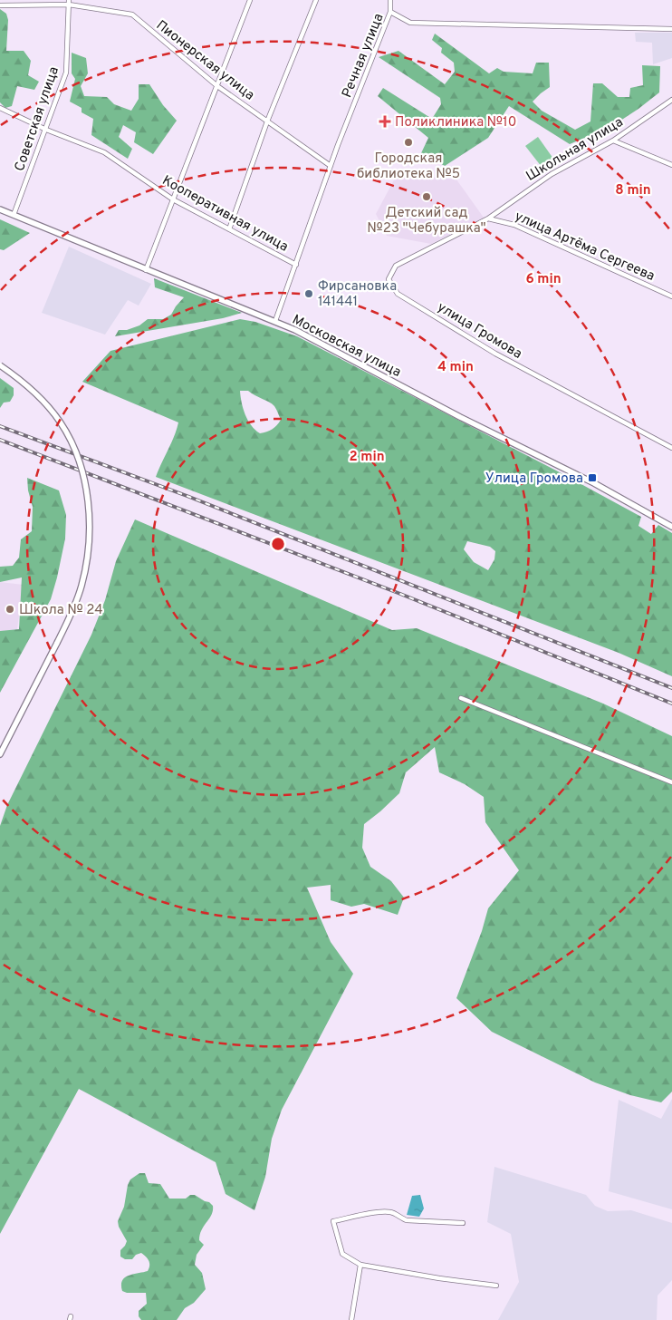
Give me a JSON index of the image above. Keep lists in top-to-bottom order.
{
  "streets": {
    "street": [
      "Речная улица",
      "Пионерская улица",
      "Советская улица",
      "Школьная улица",
      "Кооперативная улица",
      "улица Артёма Сергеева",
      "улица Громова",
      "Московская улица"
    ]
  },
  "crossings": [
    ["Речная улица", "Пионерская улица"],
    ["Речная улица", "Кооперативная улица"],
    ["Речная улица", "Московская улица"],
    ["Пионерская улица", "Советская улица"],
    ["Советская улица", "Кооперативная улица"],
    ["Советская улица", "Московская улица"],
    ["Школьная улица", "улица Артёма Сергеева"],
    ["Школьная улица", "улица Громова"],
    ["улица Артёма Сергеева", "улица Громова"]
  ],
  "places": {
    "health": ["Поликлиника №10"],
    "other": [
      "Городская библиотека №5",
      "Детский сад №23 \"Чебурашка\"",
      "Фирсановка 141441",
      "Школа № 24"
    ],
    "transit": ["Улица Громова"]
  },
  "rings": [
    "8 min",
    "6 min",
    "4 min",
    "2 min"
  ]
}
